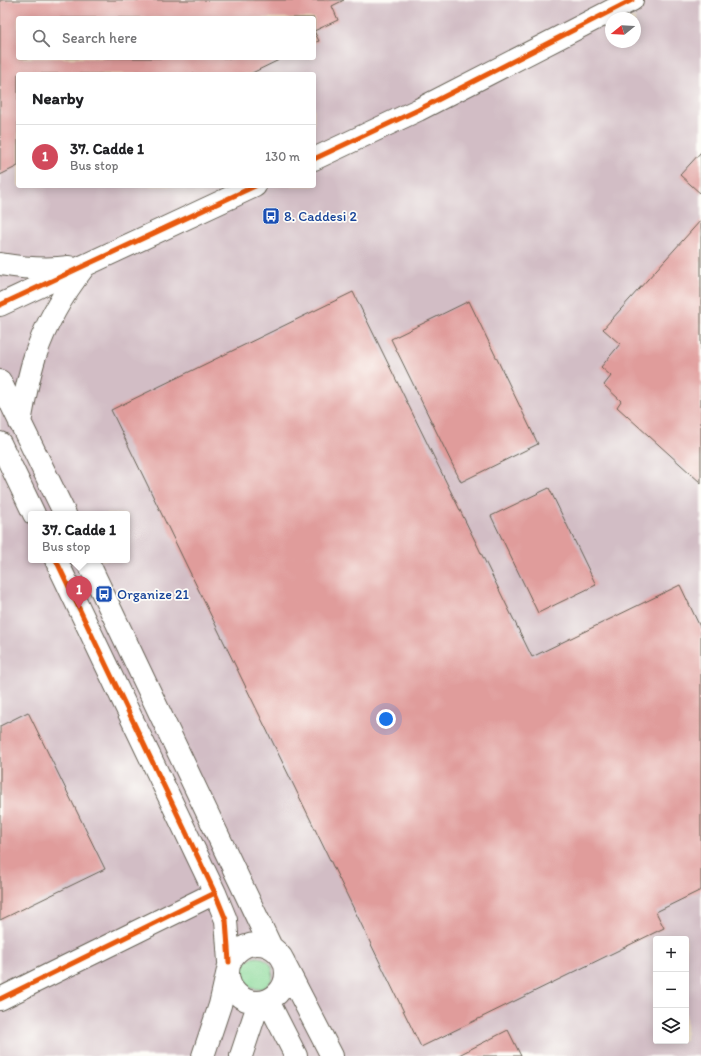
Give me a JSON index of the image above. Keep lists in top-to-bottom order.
{
  "places": {
    "bus stop": ["8. Caddesi 2", "Organize 21"]
  },
  "north": "left",
  "page": {
    "search": "Search here",
    "heading": "Nearby",
    "list": [
      {
        "mark": "1",
        "name": "37. Cadde 1",
        "note": "Bus stop",
        "value": "130 m"
      }
    ],
    "popup": ["37. Cadde 1", "Bus stop"],
    "pins": "1",
    "map_buttons": ["+", "−"]
  }
}
